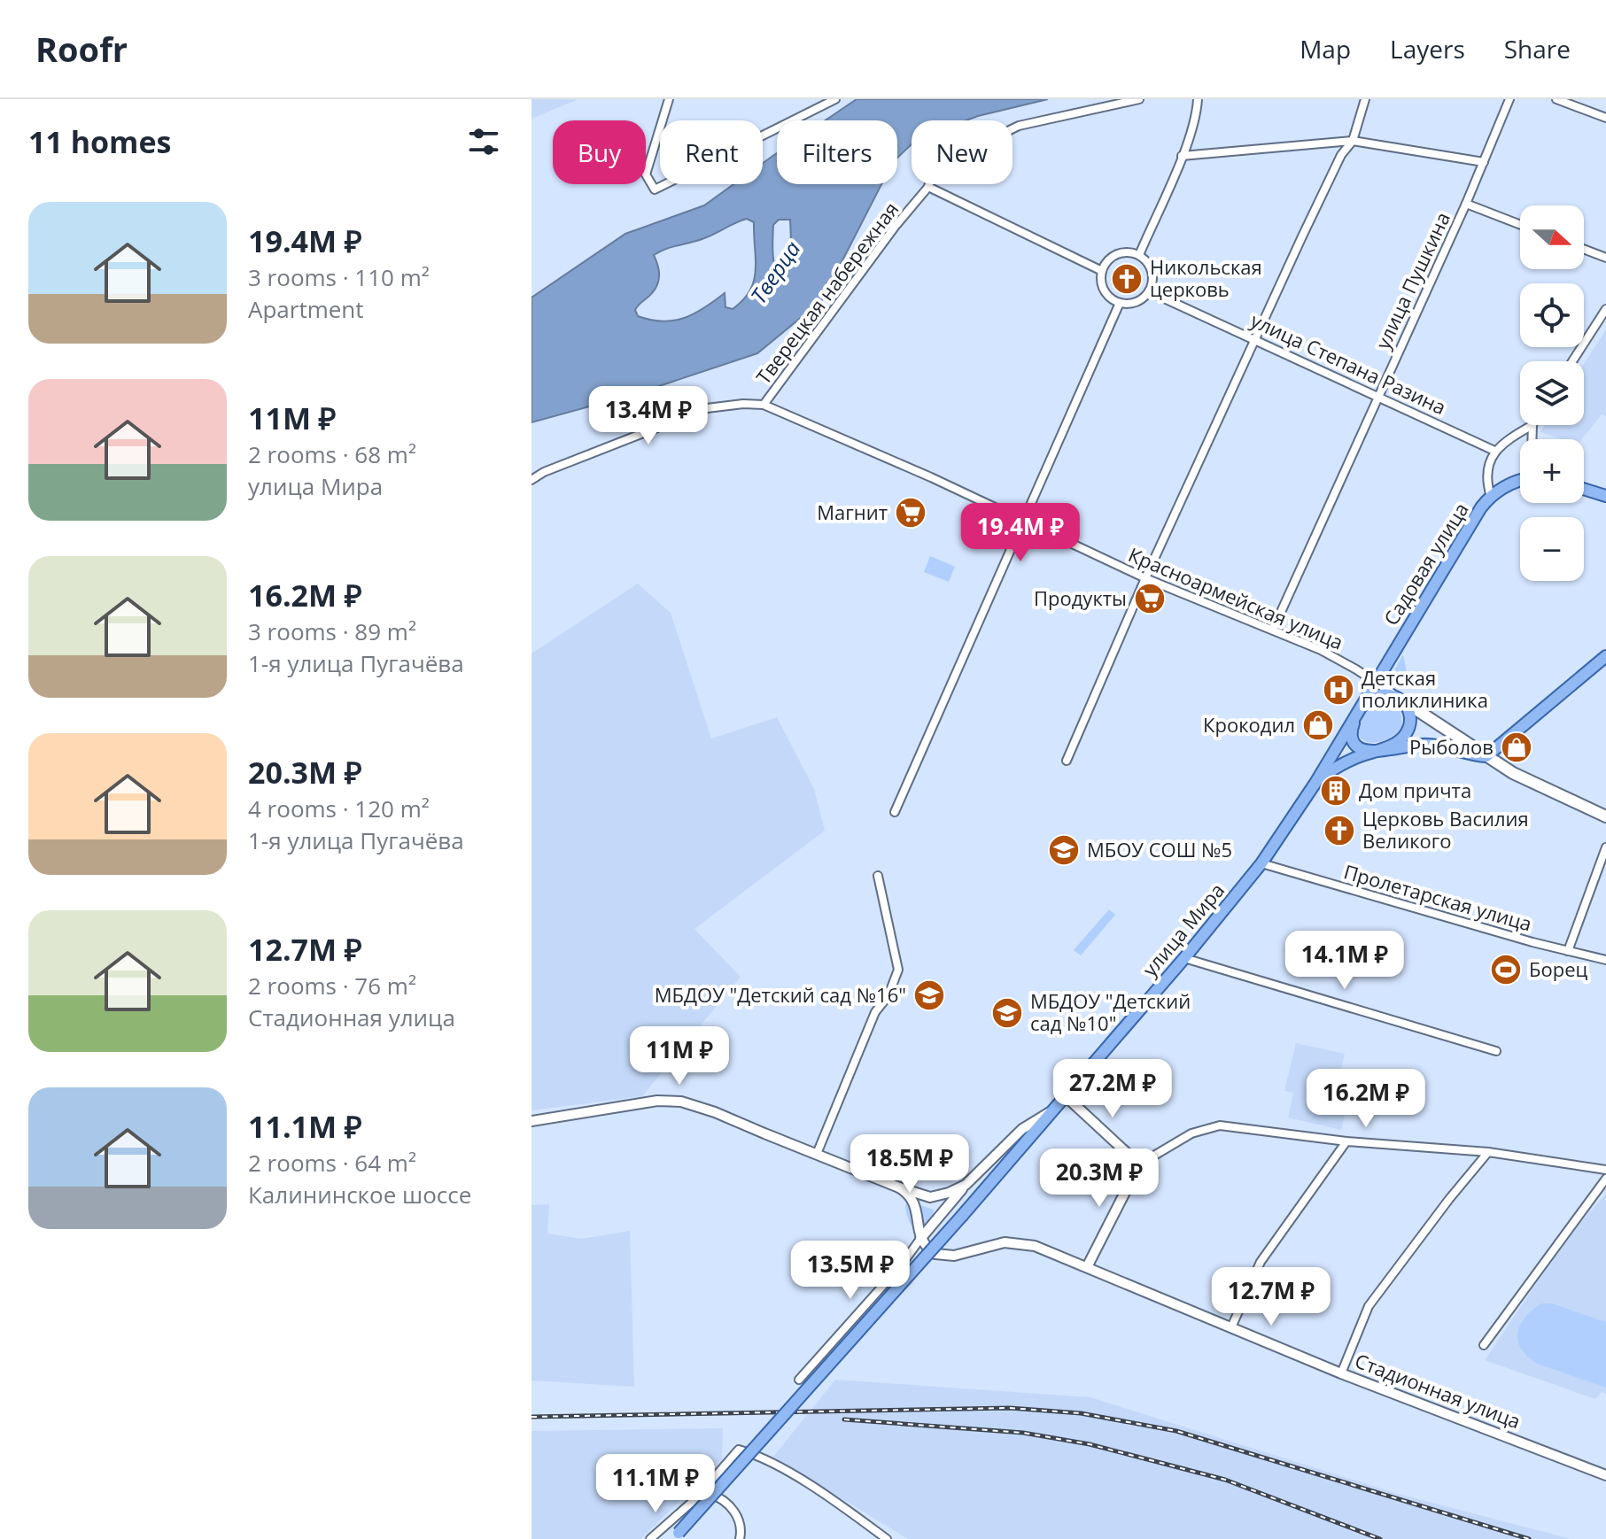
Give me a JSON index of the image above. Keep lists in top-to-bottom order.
{
  "streets": {
    "main road": ["Садовая улица", "улица Мира"],
    "street": [
      "улица Пушкина",
      "Тверецкая набережная",
      "улица Степана Разина",
      "Красноармейская улица",
      "Пролетарская улица",
      "Стадионная улица"
    ]
  },
  "crossings": [
    ["улица Пушкина", "улица Степана Разина"],
    ["улица Пушкина", "Красноармейская улица"],
    ["Тверецкая набережная", "Красноармейская улица"],
    ["Садовая улица", "Красноармейская улица"],
    ["Садовая улица", "улица Мира"],
    ["Красноармейская улица", "улица Мира"],
    ["Пролетарская улица", "улица Мира"]
  ],
  "water": ["Тверца"],
  "places": {
    "church": ["Никольская церковь", "Церковь Василия Великого"],
    "supermarket": ["Магнит", "Продукты"],
    "hospital": ["Детская поликлиника"],
    "shop": ["Крокодил", "Рыболов"],
    "building": ["Дом причта"],
    "school or university": ["МБОУ СОШ №5", "МБДОУ \"Детский сад №16\"", "МБДОУ \"Детский сад №10\""],
    "sports": ["Борец"]
  },
  "north": "right",
  "page": {
    "header": "Roofr",
    "nav": ["Map", "Layers", "Share"],
    "heading": "11 homes",
    "chip": [
      "Buy",
      "Rent",
      "Filters",
      "New"
    ],
    "list": [
      {
        "name": "19.4M ₽",
        "note": "3 rooms · 110 m² · Apartment"
      },
      {
        "name": "11M ₽",
        "note": "2 rooms · 68 m² · улица Мира"
      },
      {
        "name": "16.2M ₽",
        "note": "3 rooms · 89 m² · 1-я улица Пугачёва"
      },
      {
        "name": "20.3M ₽",
        "note": "4 rooms · 120 m² · 1-я улица Пугачёва"
      },
      {
        "name": "12.7M ₽",
        "note": "2 rooms · 76 m² · Стадионная улица"
      },
      {
        "name": "11.1M ₽",
        "note": "2 rooms · 64 m² · Калининское шоссе"
      }
    ],
    "map_buttons": ["+", "−"],
    "price": [
      "13.4M ₽",
      "19.4M ₽",
      "14.1M ₽",
      "11M ₽",
      "27.2M ₽",
      "16.2M ₽",
      "18.5M ₽",
      "20.3M ₽",
      "13.5M ₽",
      "12.7M ₽",
      "11.1M ₽"
    ]
  }
}
